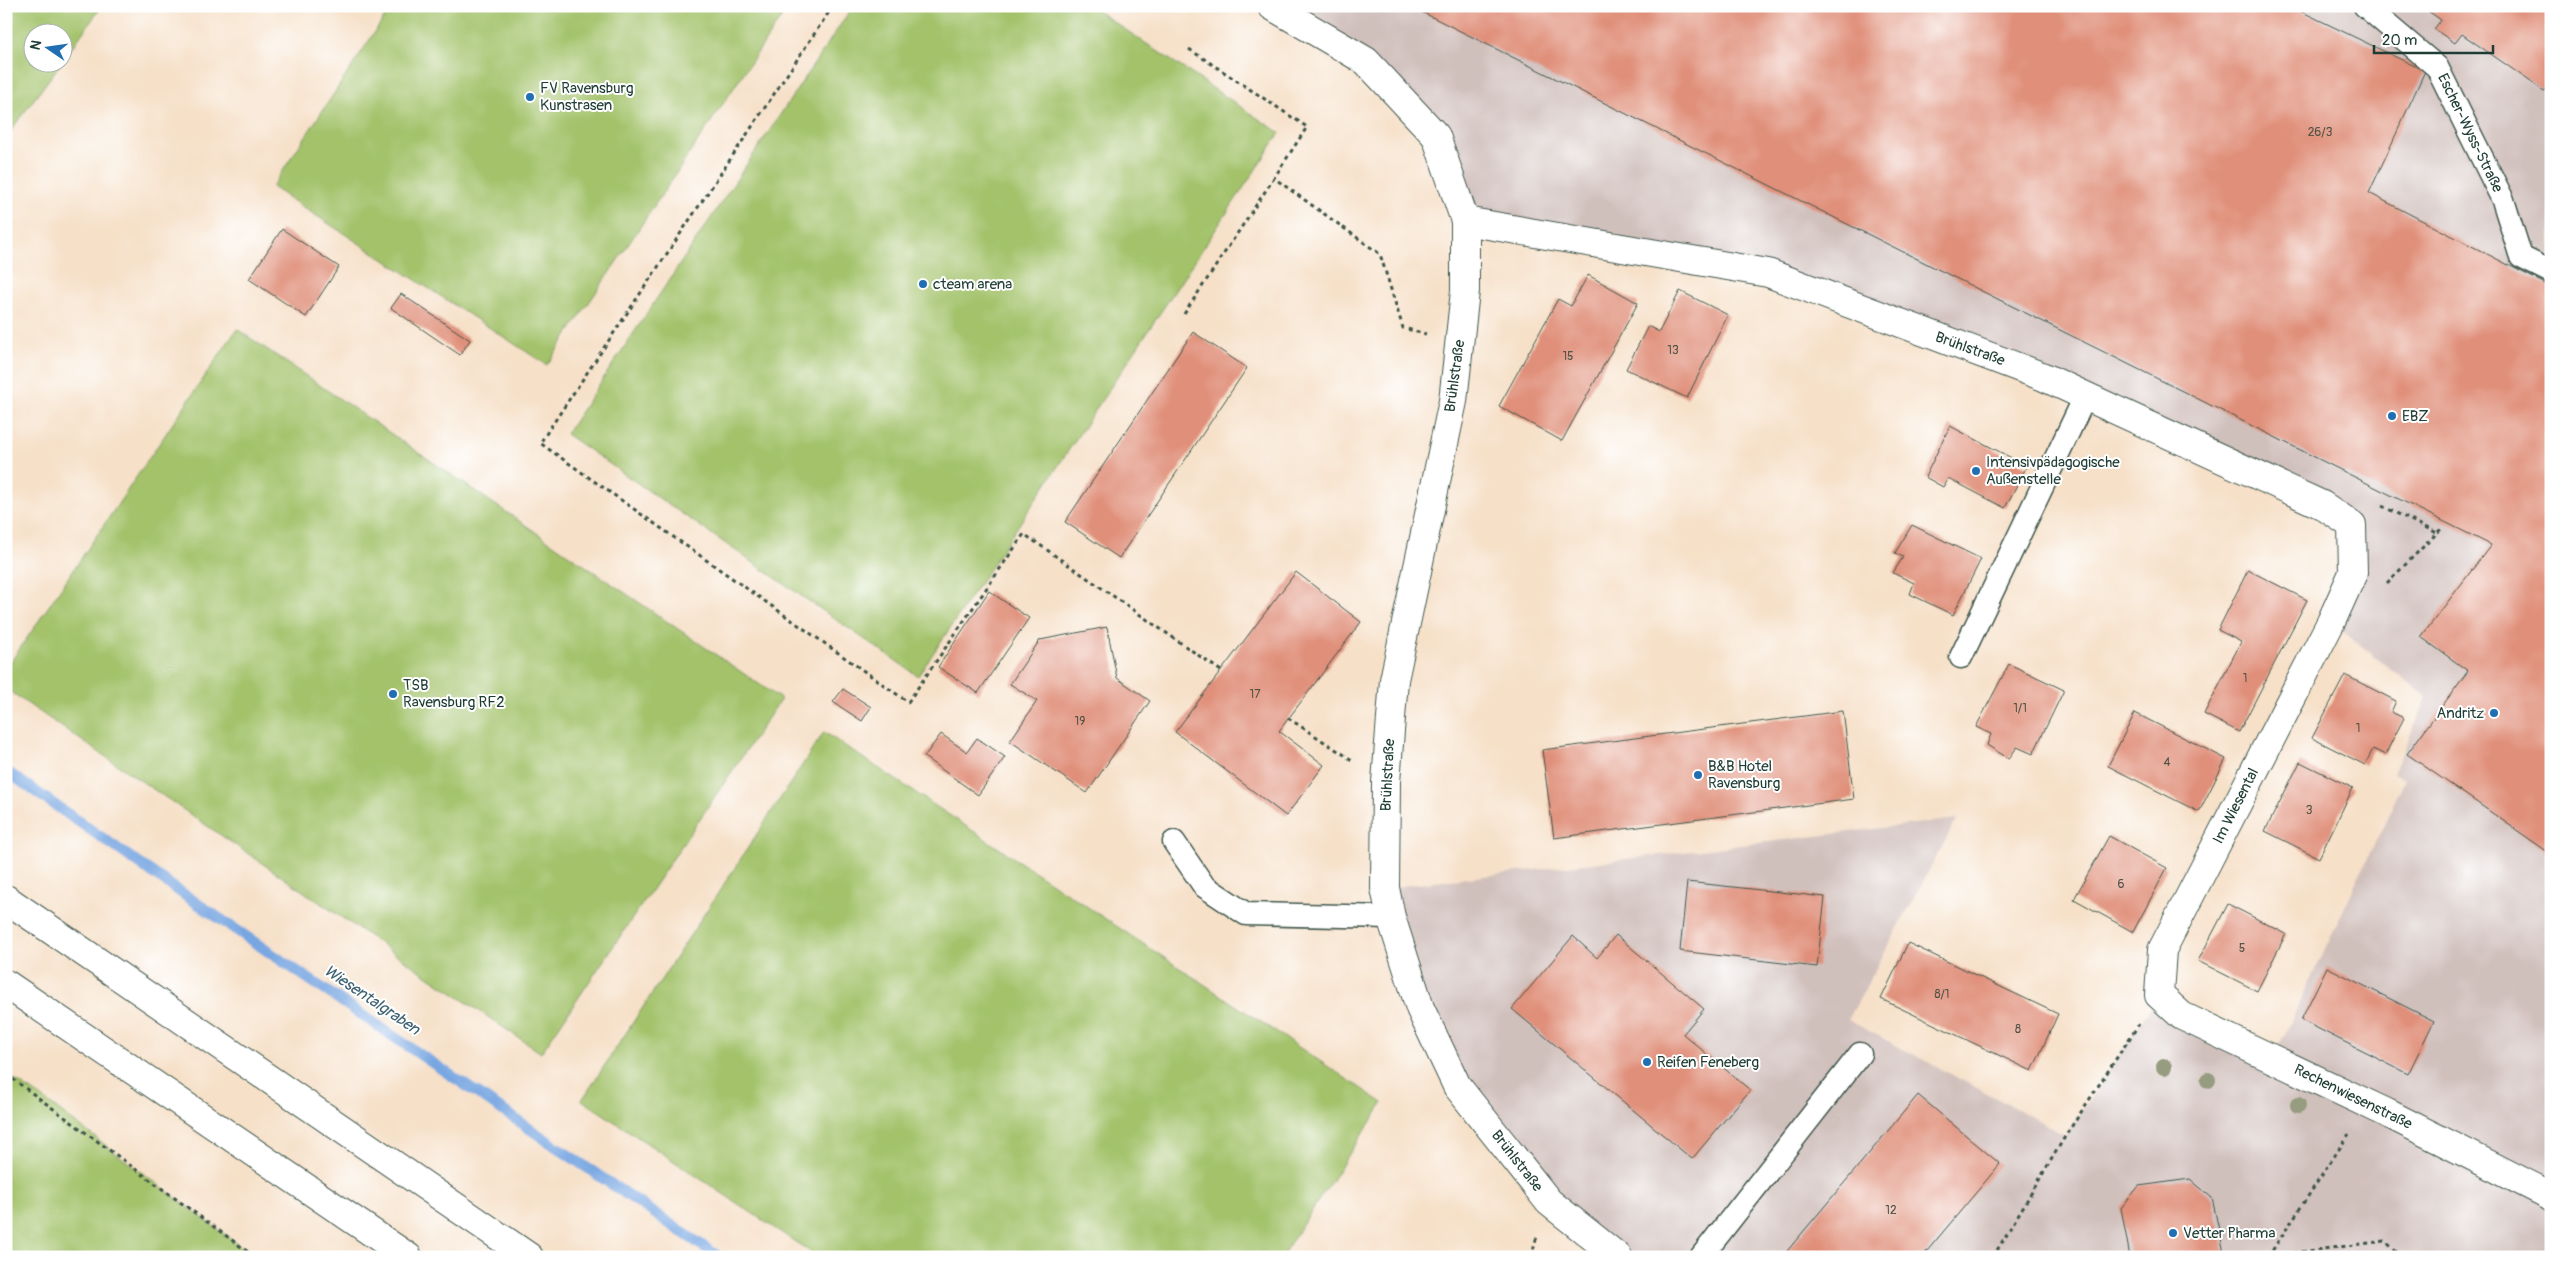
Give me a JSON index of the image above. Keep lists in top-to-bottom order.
{
  "streets": {
    "main road": ["Brühlstraße", "Im Wiesental", "Rechenwiesenstraße"],
    "lane": ["Escher-Wyss-Straße"]
  },
  "crossings": [
    ["Brühlstraße", "Im Wiesental"],
    ["Im Wiesental", "Rechenwiesenstraße"]
  ],
  "water": ["Wiesentalgraben"],
  "places": [
    "FV Ravensburg Kunstrasen",
    "cteam arena",
    "EBZ",
    "Intensivpädagogische Außenstelle",
    "TSB Ravensburg RF2",
    "Andritz",
    "B&B Hotel Ravensburg",
    "Reifen Feneberg",
    "Vetter Pharma"
  ],
  "house_numbers": [
    "26/3",
    "13",
    "15",
    "1",
    "17",
    "1/1",
    "19",
    "1",
    "4",
    "3",
    "6",
    "5",
    "8/1",
    "8",
    "12"
  ],
  "scale_bar": "20 m",
  "north": "left"
}
